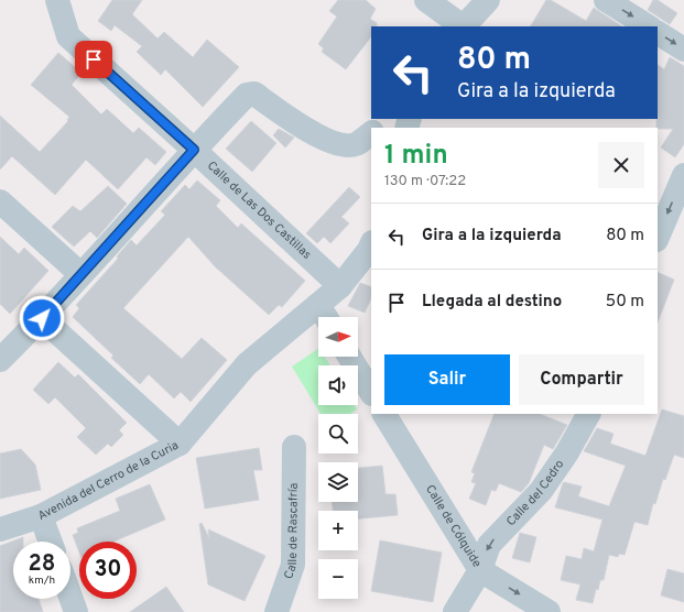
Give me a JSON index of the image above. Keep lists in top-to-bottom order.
{
  "streets": {
    "street": [
      "Calle de Las Dos Castillas",
      "Avenida del Cerro de la Curia",
      "Calle del Cedro",
      "Calle de Cólquide",
      "Calle de Rascafría"
    ]
  },
  "crossings": [
    ["Calle de Las Dos Castillas", "Avenida del Cerro de la Curia"],
    ["Calle del Cedro", "Calle de Cólquide"]
  ],
  "one_way": ["Calle del Cedro"],
  "north": "right",
  "page": {
    "turn": ["80 m", "Gira a la izquierda"],
    "heading": ["1 min", "130 m · 07:22"],
    "list": [
      {
        "name": "Gira a la izquierda",
        "value": "80 m"
      },
      {
        "name": "Llegada al destino",
        "value": "50 m"
      }
    ],
    "map_buttons": ["+", "−"],
    "buttons": ["Salir", "Compartir"],
    "speed": "28 km/h",
    "limit": "30"
  }
}
